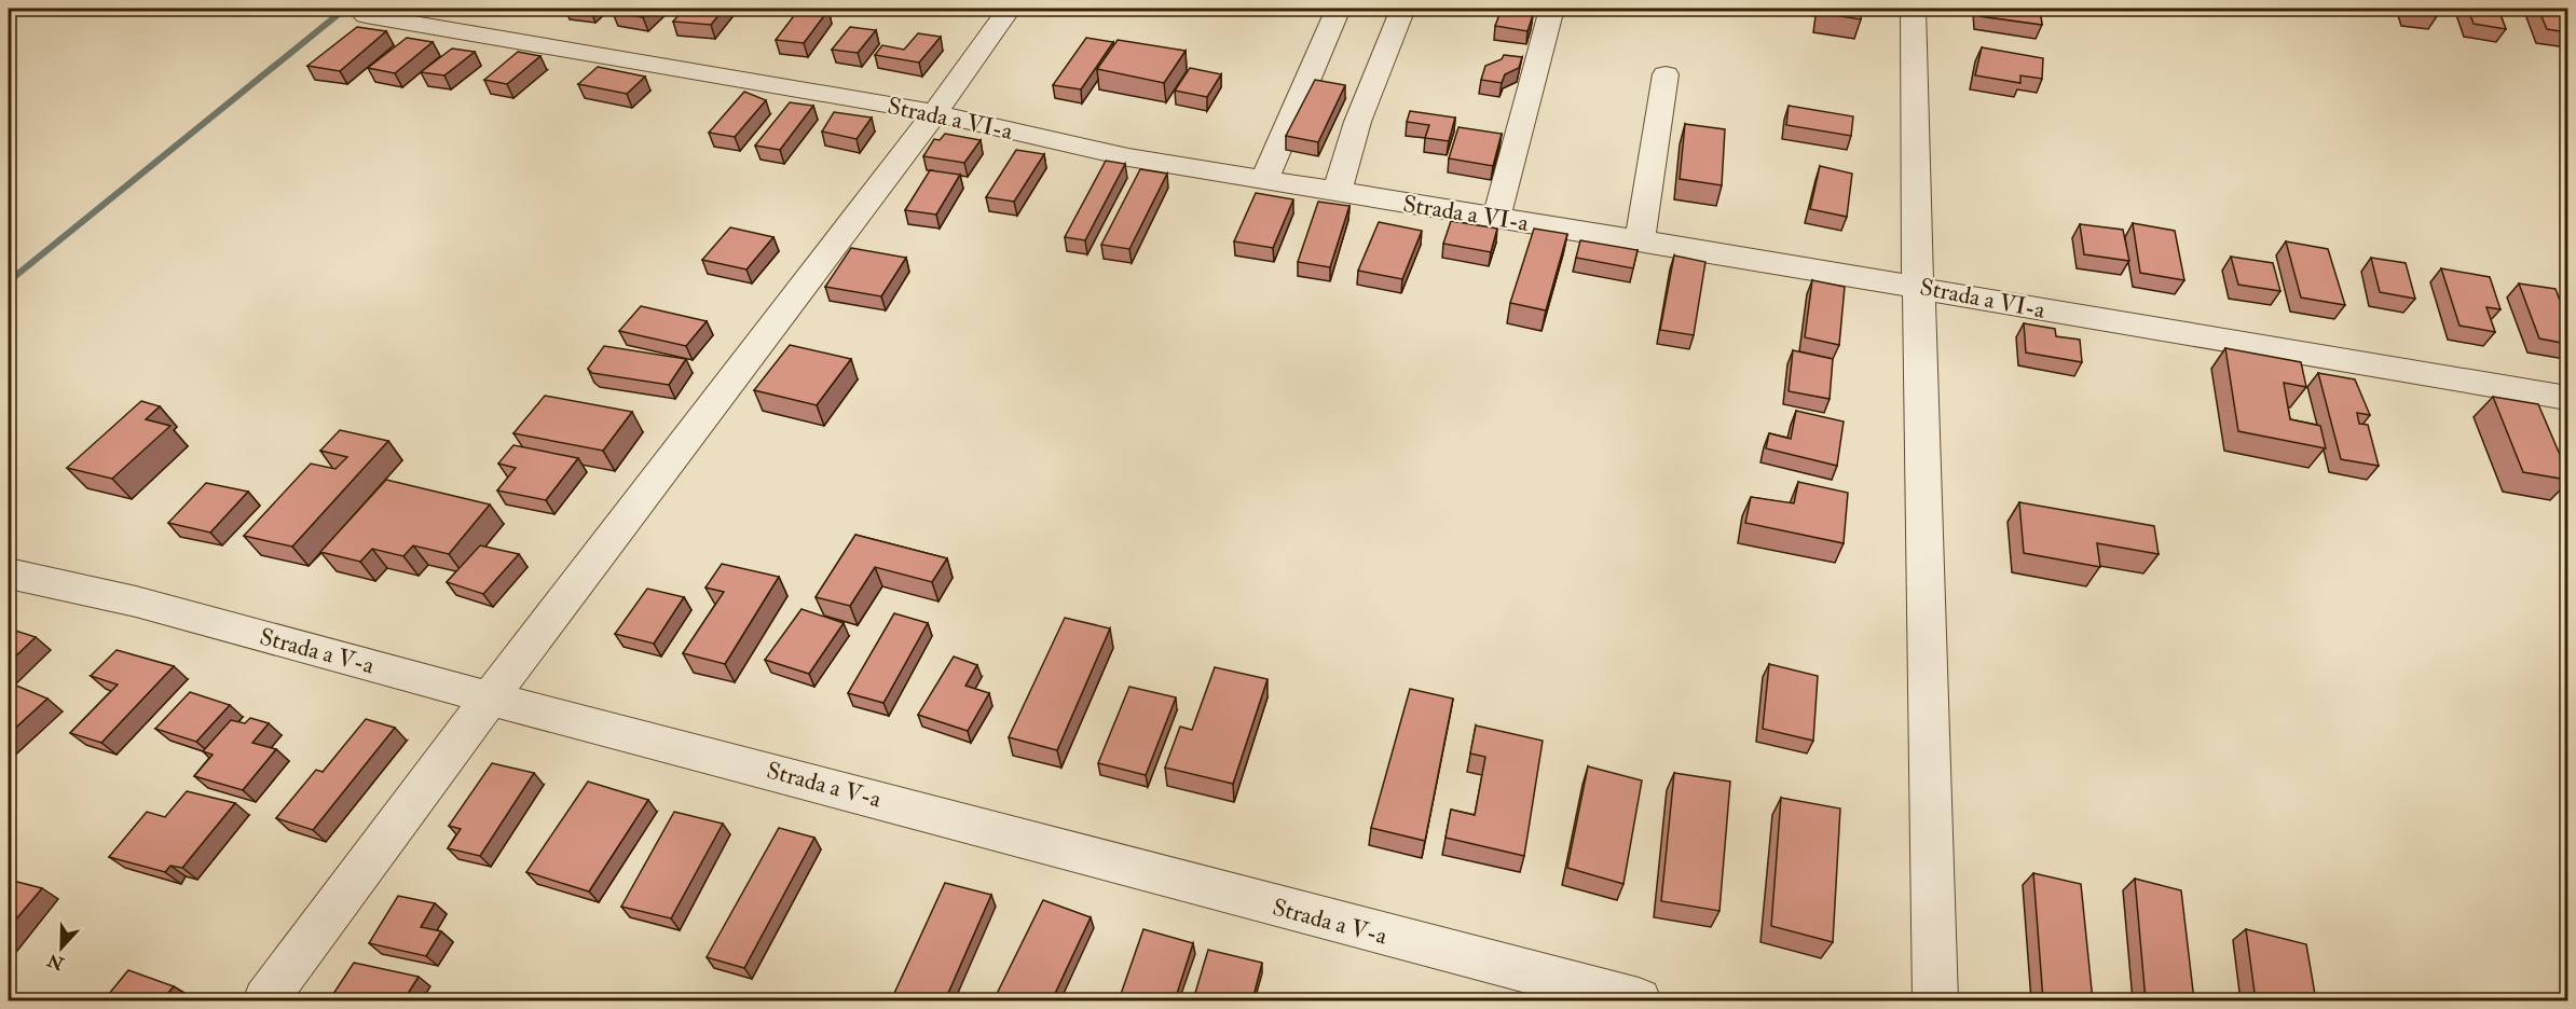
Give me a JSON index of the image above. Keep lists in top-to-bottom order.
{
  "streets": {
    "street": ["Strada a VI-a", "Strada a V-a"]
  },
  "north": "bottom"
}
